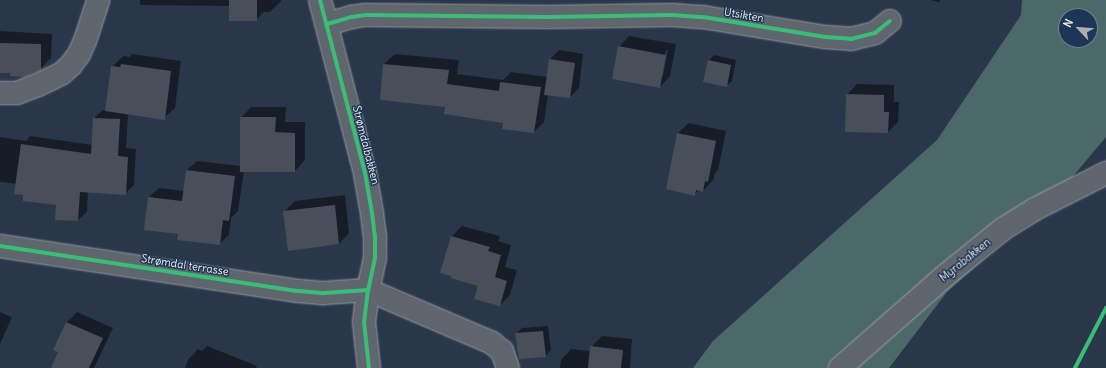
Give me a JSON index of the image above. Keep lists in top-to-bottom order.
{
  "streets": {
    "street": [
      "Utsikten",
      "Strømdalbakken",
      "Myrabakken",
      "Strømdal terrasse"
    ]
  },
  "crossings": [
    ["Utsikten", "Strømdalbakken"],
    ["Strømdalbakken", "Strømdal terrasse"]
  ],
  "north": "top left"
}
